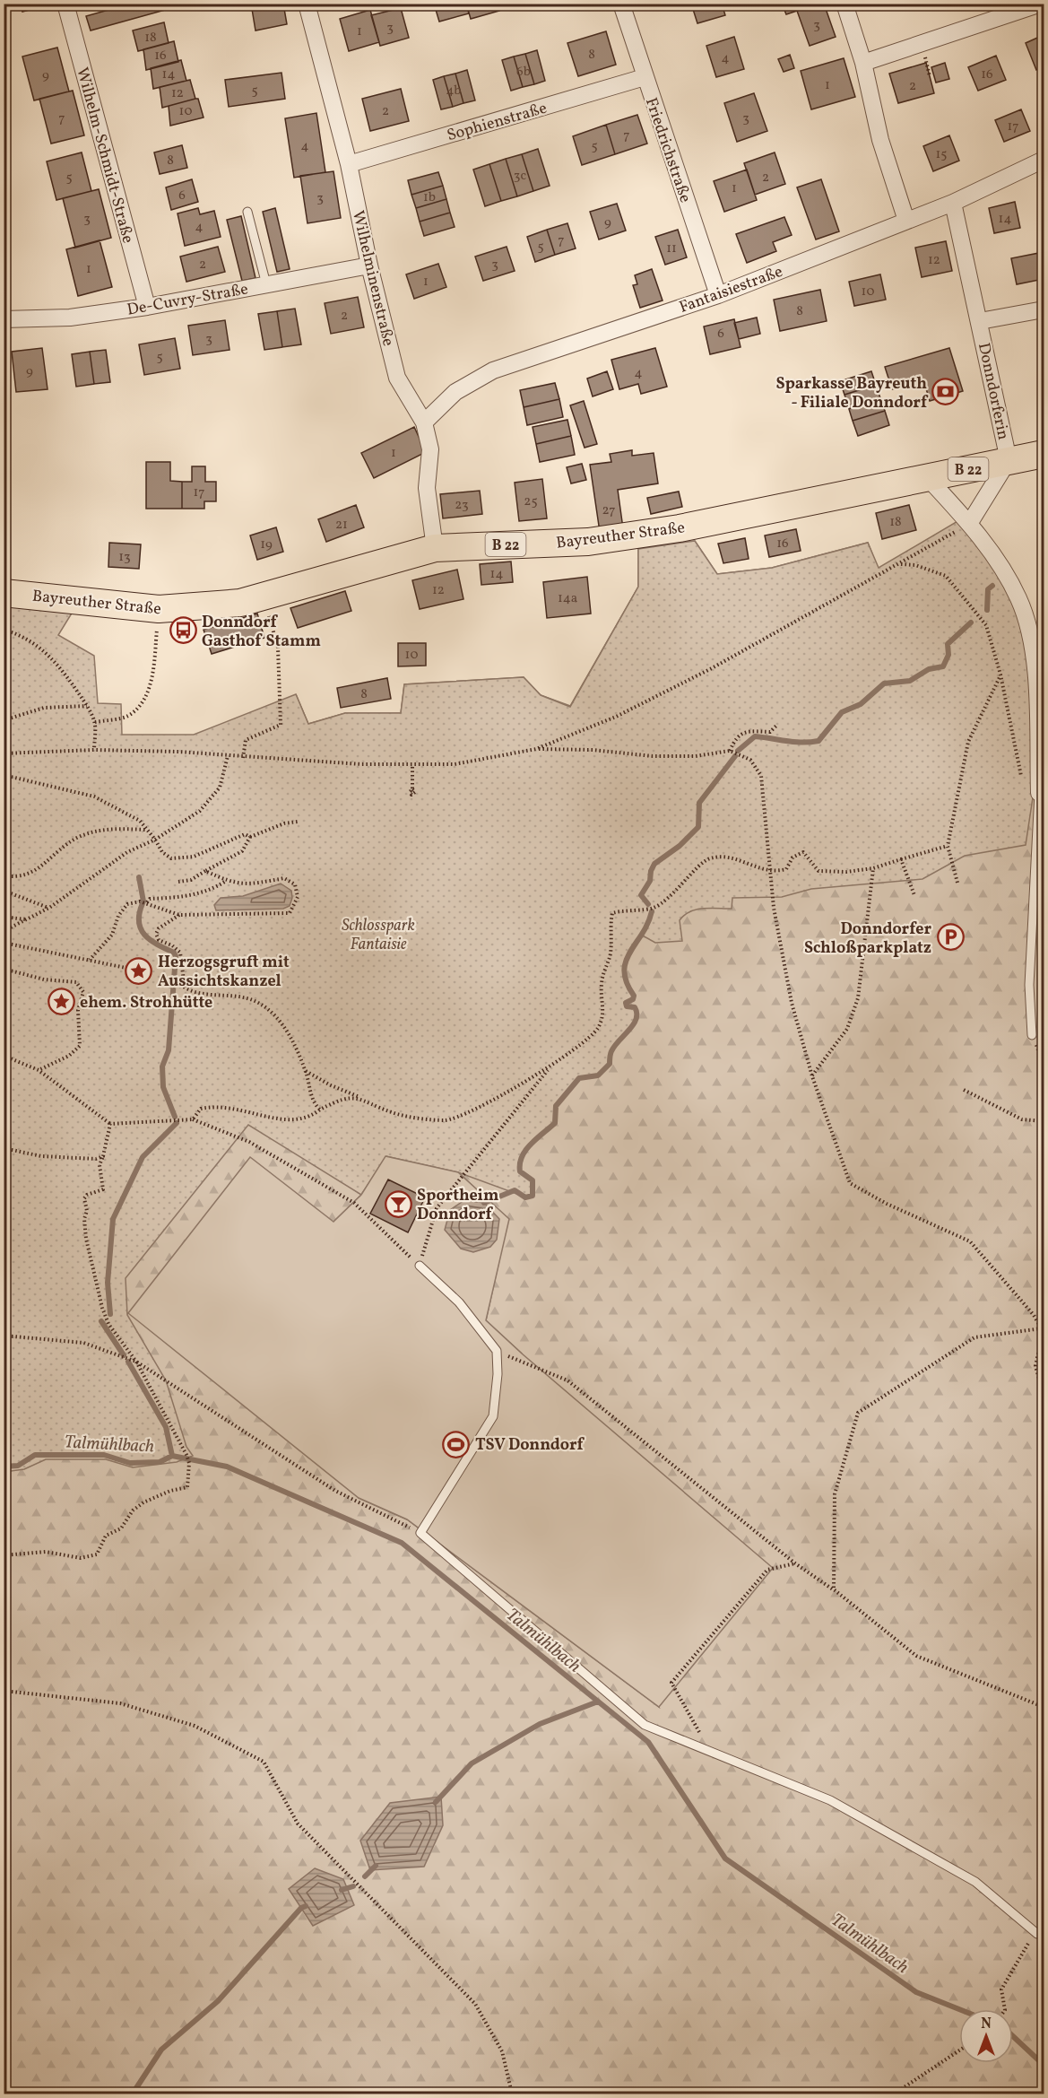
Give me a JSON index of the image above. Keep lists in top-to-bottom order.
{
  "streets": {
    "main road": ["B 22", "Bayreuther Straße"],
    "street": [
      "Sophienstraße",
      "Friedrichstraße",
      "Wilhelm-Schmidt-Straße",
      "Wilhelminenstraße",
      "Fantaisiestraße",
      "De-Cuvry-Straße",
      "Donndorferin"
    ]
  },
  "crossings": [
    ["Sophienstraße", "Friedrichstraße"],
    ["Sophienstraße", "Wilhelminenstraße"],
    ["Friedrichstraße", "Fantaisiestraße"],
    ["Wilhelm-Schmidt-Straße", "De-Cuvry-Straße"],
    ["Wilhelminenstraße", "Fantaisiestraße"],
    ["Wilhelminenstraße", "De-Cuvry-Straße"],
    ["Wilhelminenstraße", "Bayreuther Straße"],
    ["Fantaisiestraße", "Donndorferin"],
    ["Donndorferin", "Bayreuther Straße"]
  ],
  "water": ["Talmühlbach"],
  "parks": ["Schlosspark Fantaisie"],
  "places": {
    "bank": ["Sparkasse Bayreuth - Filiale Donndorf"],
    "bus stop": ["Donndorf Gasthof Stamm"],
    "parking": ["Donndorfer Schloßparkplatz"],
    "place": ["Herzogsgruft mit Aussichtskanzel", "ehem. Strohhütte"],
    "bar": ["Sportheim Donndorf"],
    "sports": ["TSV Donndorf"]
  },
  "house_numbers": [
    "3",
    "3",
    "1",
    "18",
    "8",
    "16",
    "4",
    "6b",
    "14",
    "16",
    "9",
    "1",
    "2",
    "5",
    "4b",
    "12",
    "10",
    "2",
    "7",
    "3",
    "17",
    "7",
    "4",
    "5",
    "15",
    "8",
    "3c",
    "5",
    "2",
    "1",
    "6",
    "1b",
    "3",
    "3",
    "14",
    "9",
    "4",
    "7",
    "5",
    "11",
    "12",
    "2",
    "3",
    "1",
    "1",
    "10",
    "8",
    "2",
    "6",
    "3",
    "5",
    "9",
    "4",
    "1",
    "17",
    "25",
    "23",
    "27",
    "18",
    "21",
    "16",
    "19",
    "13",
    "14",
    "12",
    "14a",
    "10",
    "8"
  ],
  "north": "top"
}
